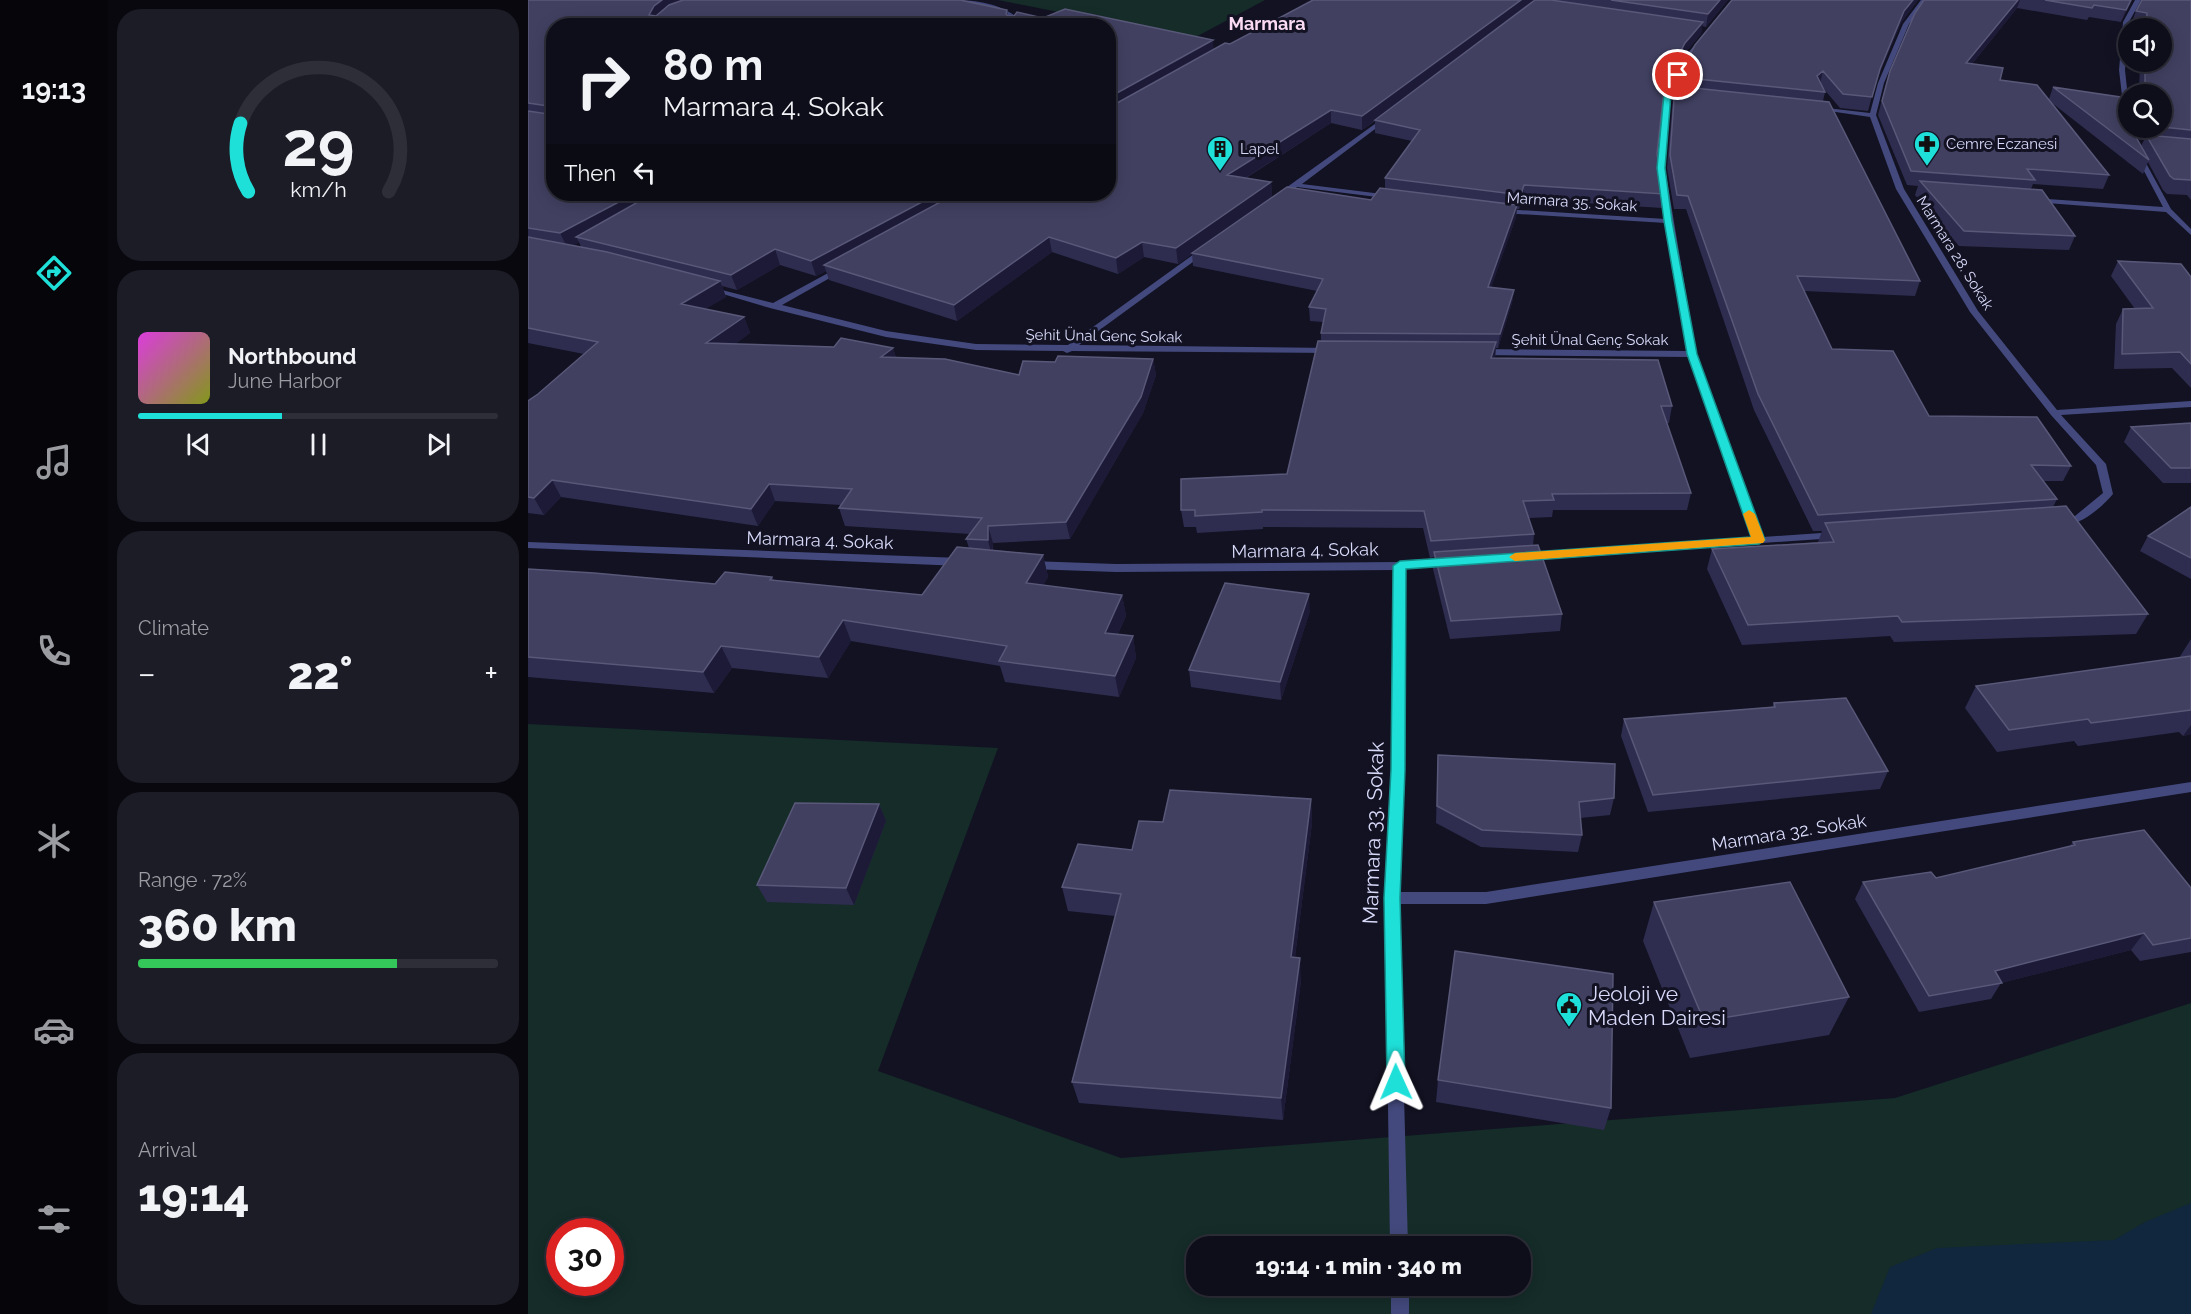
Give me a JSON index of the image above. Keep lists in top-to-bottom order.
{
  "streets": {
    "street": [
      "Marmara 35. Sokak",
      "Marmara 28. Sokak",
      "Şehit Ünal Genç Sokak",
      "Marmara 4. Sokak",
      "Marmara 32. Sokak",
      "Marmara 33. Sokak"
    ]
  },
  "crossings": [
    ["Marmara 4. Sokak", "Marmara 33. Sokak"],
    ["Marmara 32. Sokak", "Marmara 33. Sokak"]
  ],
  "districts": ["Marmara"],
  "places": {
    "pharmacy": ["Cemre Eczanesi"],
    "building": ["Lapel"],
    "public building": ["Jeoloji ve Maden Dairesi"]
  },
  "page": {
    "tabs": "19:13",
    "turn": ["80 m", "Marmara 4. Sokak"],
    "then": "Then",
    "song": ["Northbound", "June Harbor"],
    "tile": [
      "Climate",
      ["Range · 72%", "360 km"],
      ["Arrival", "19:14"]
    ],
    "heat": ["−", "22°", "+"],
    "limit": "30",
    "trip": "19:14 · 1 min · 340 m",
    "gauge": ["29", "km/h"]
  }
}
